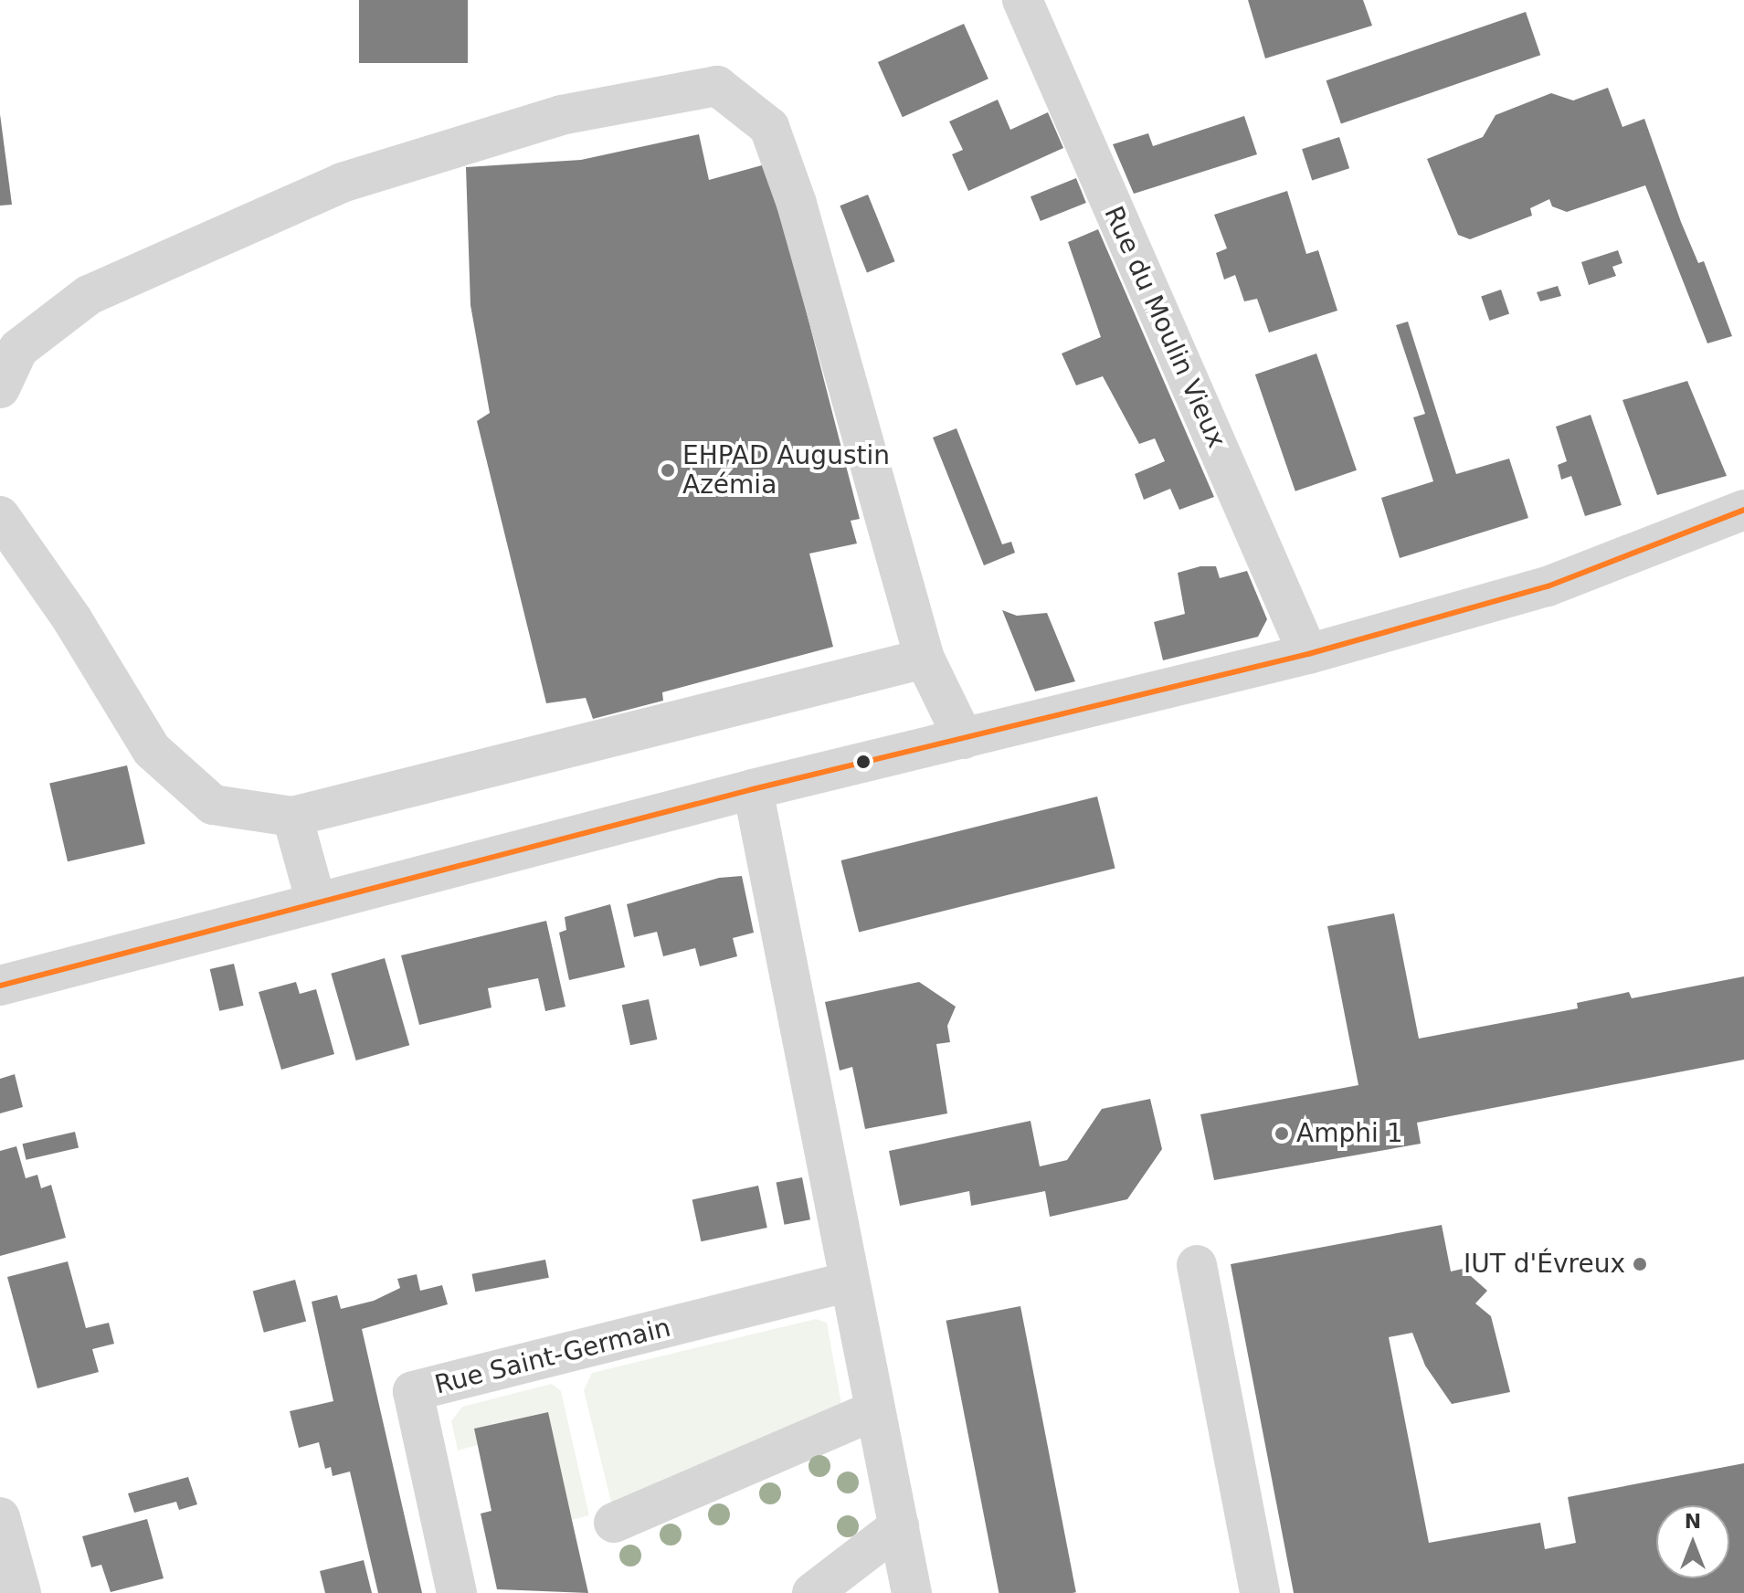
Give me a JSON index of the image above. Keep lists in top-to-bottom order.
{
  "streets": {
    "street": ["Rue du Moulin Vieux", "Rue Saint-Germain"]
  },
  "places": ["EHPAD Augustin Azémia", "Amphi 1", "IUT d'Évreux"],
  "north": "top"
}
